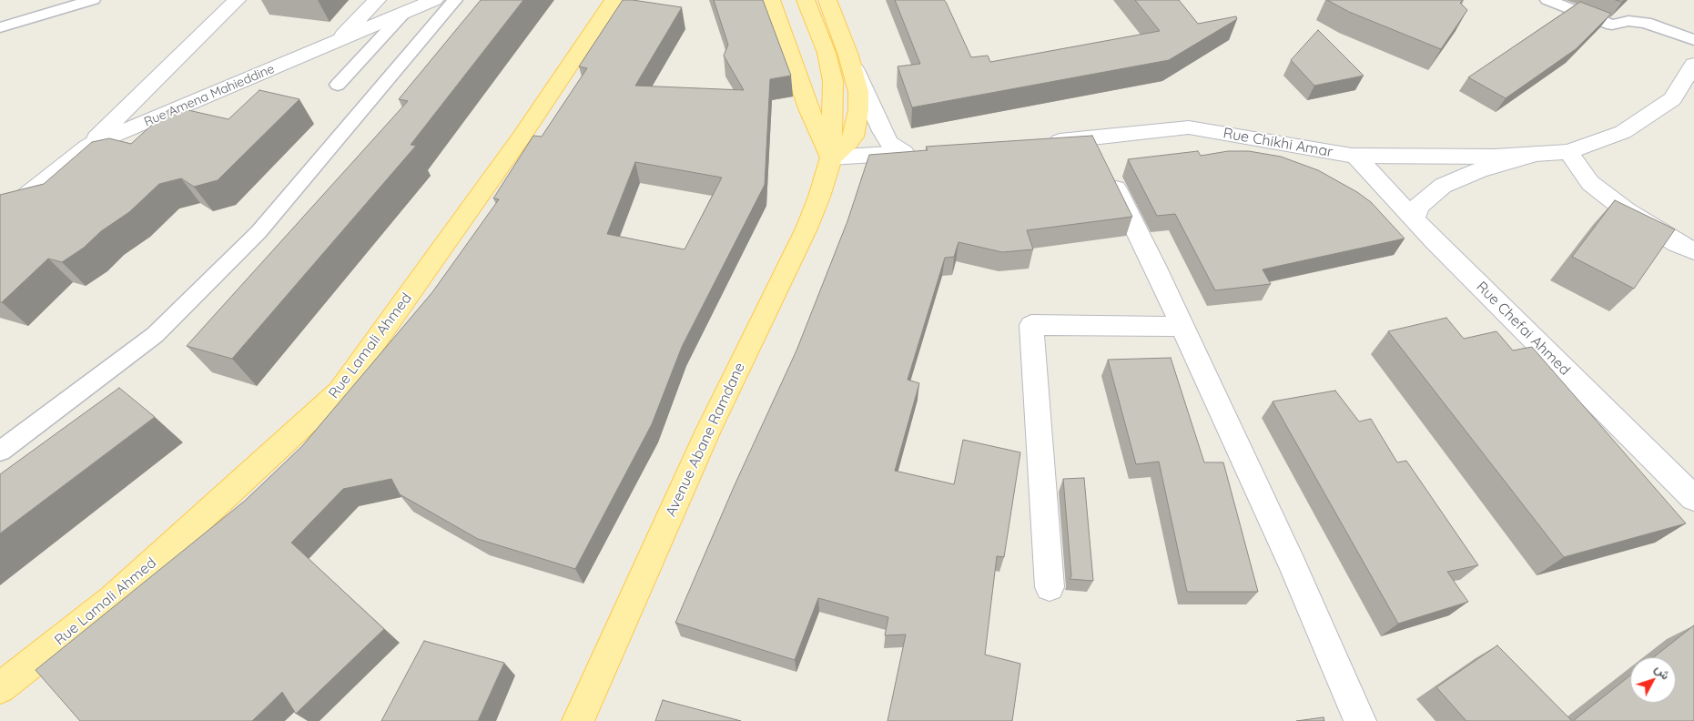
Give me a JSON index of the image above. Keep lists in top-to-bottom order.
{
  "streets": {
    "main road": ["Rue Lamali Ahmed", "Avenue Abane Ramdane"],
    "street": ["Rue Amena Mahieddine", "Rue Chikhi Amar", "Rue Chefai Ahmed"]
  },
  "crossings": [
    ["Rue Chikhi Amar", "Rue Chefai Ahmed"]
  ],
  "north": "top right"
}
